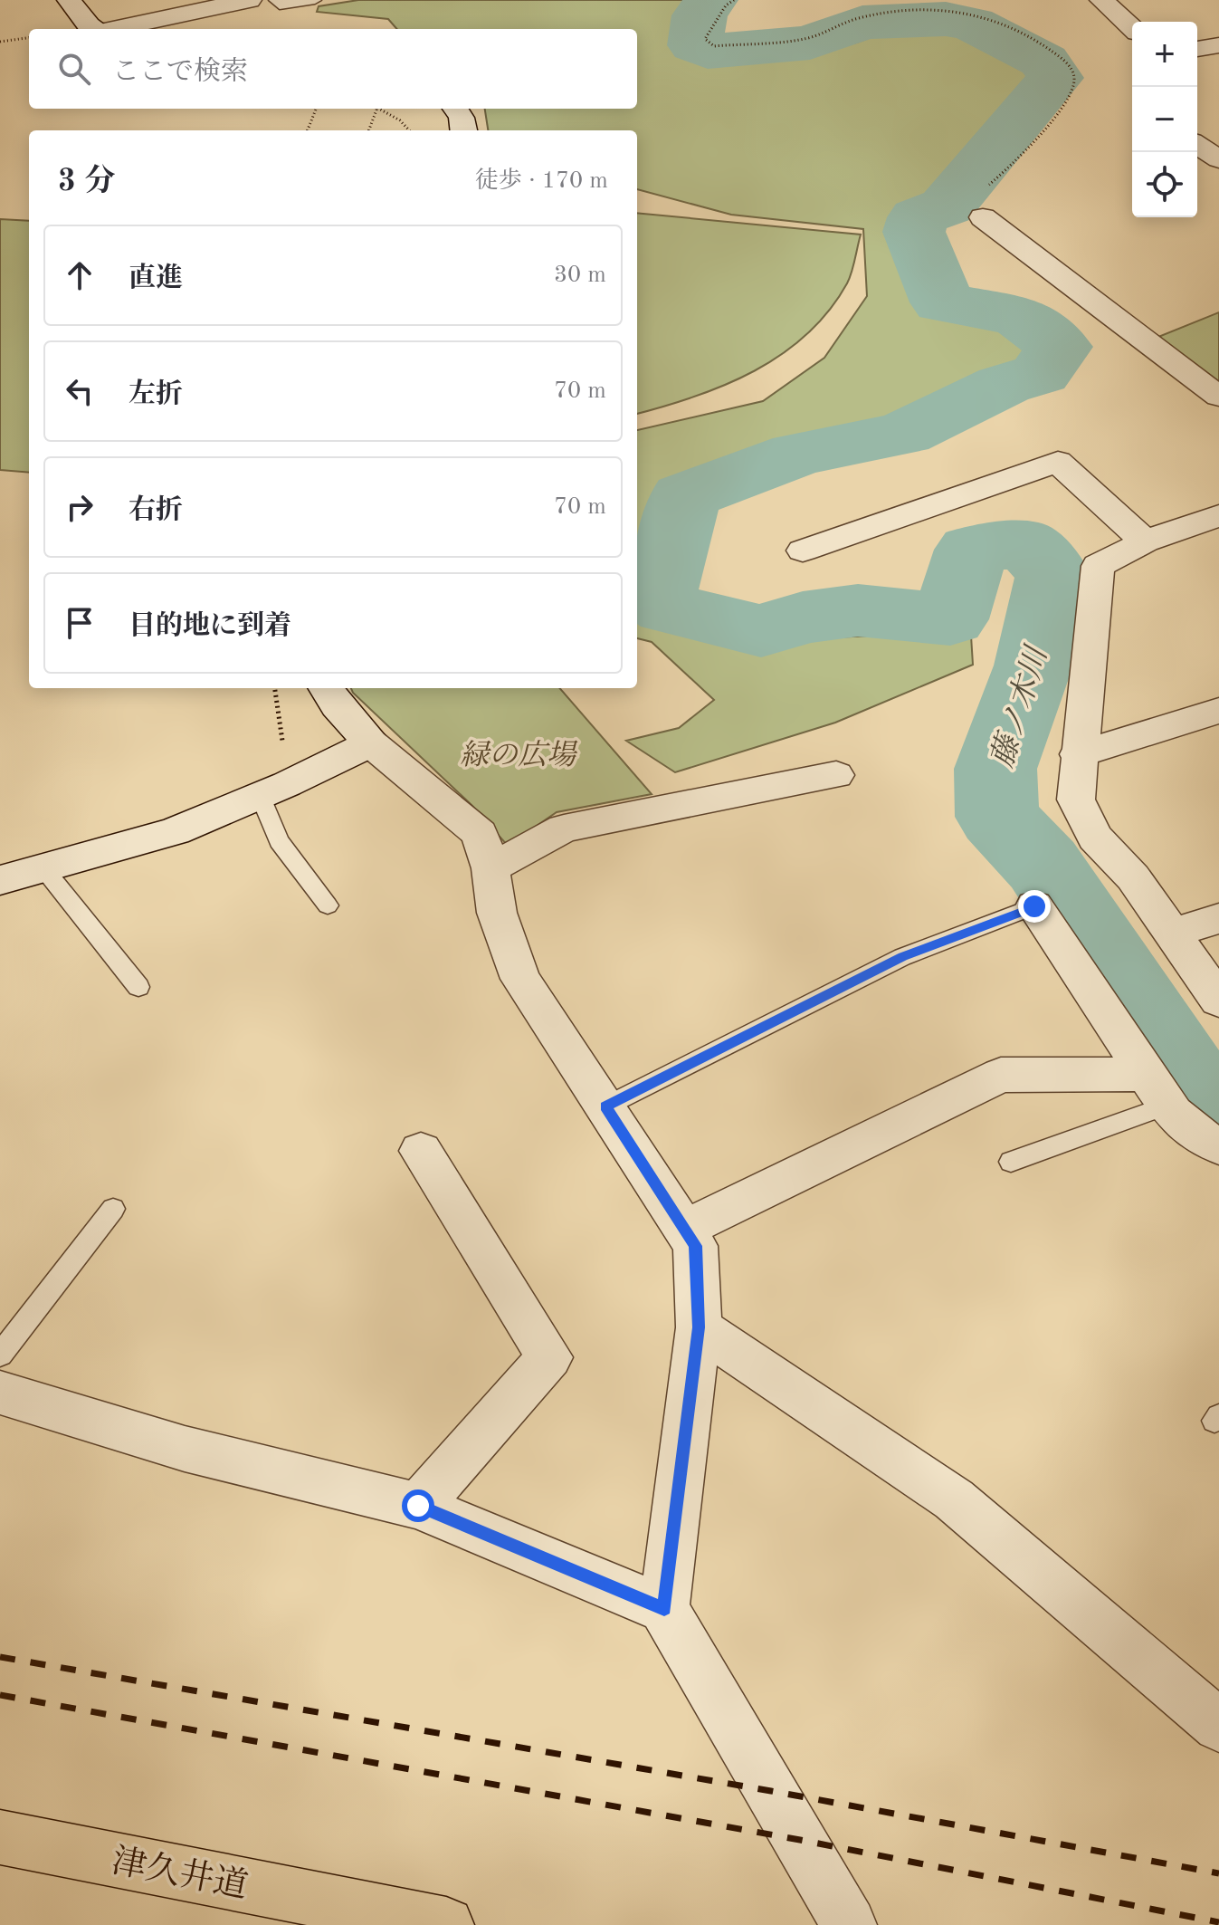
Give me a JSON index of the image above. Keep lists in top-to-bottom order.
{
  "streets": {
    "main road": ["津久井道"]
  },
  "water": ["藤ノ木川"],
  "parks": ["緑の広場"],
  "page": {
    "map_buttons": ["+", "−"],
    "search": "ここで検索",
    "heading": ["3 分", "徒歩 · 170 m"],
    "list": [
      ["直進", "30 m"],
      ["左折", "70 m"],
      ["右折", "70 m"],
      "目的地に到着"
    ]
  }
}
